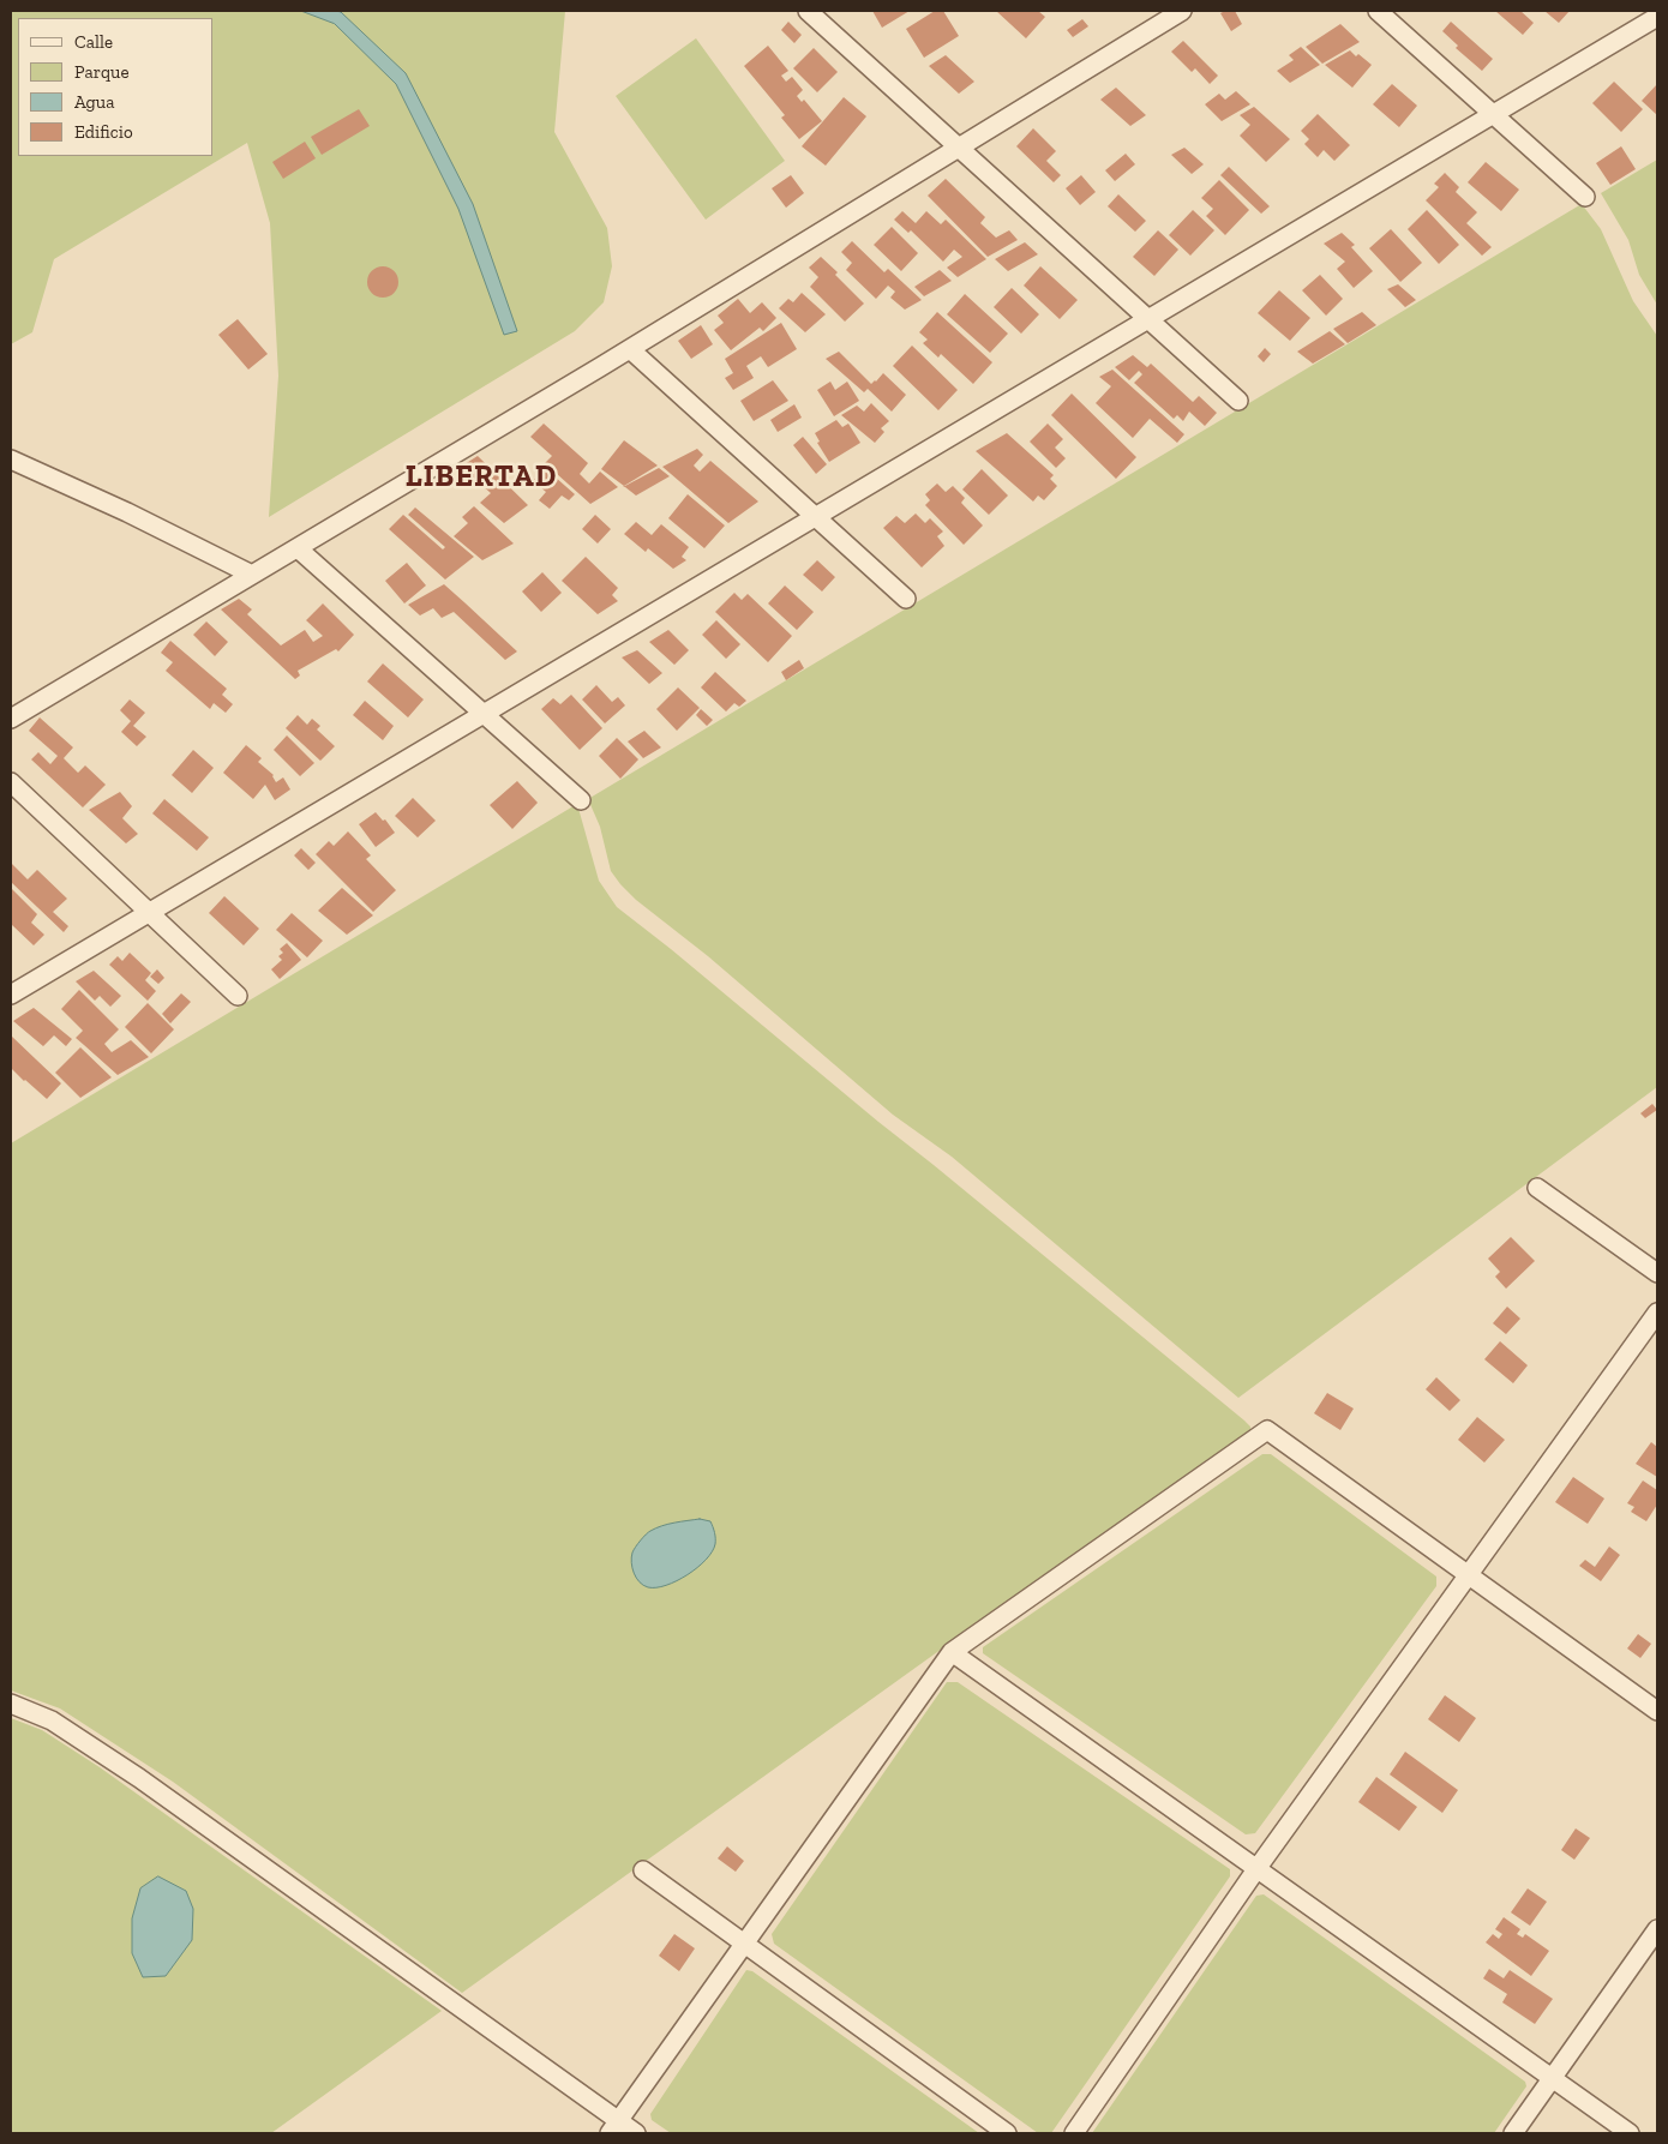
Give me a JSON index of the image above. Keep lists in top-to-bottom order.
{
  "districts": ["LIBERTAD"],
  "legend": [
    "Calle",
    "Parque",
    "Agua",
    "Edificio"
  ]
}
